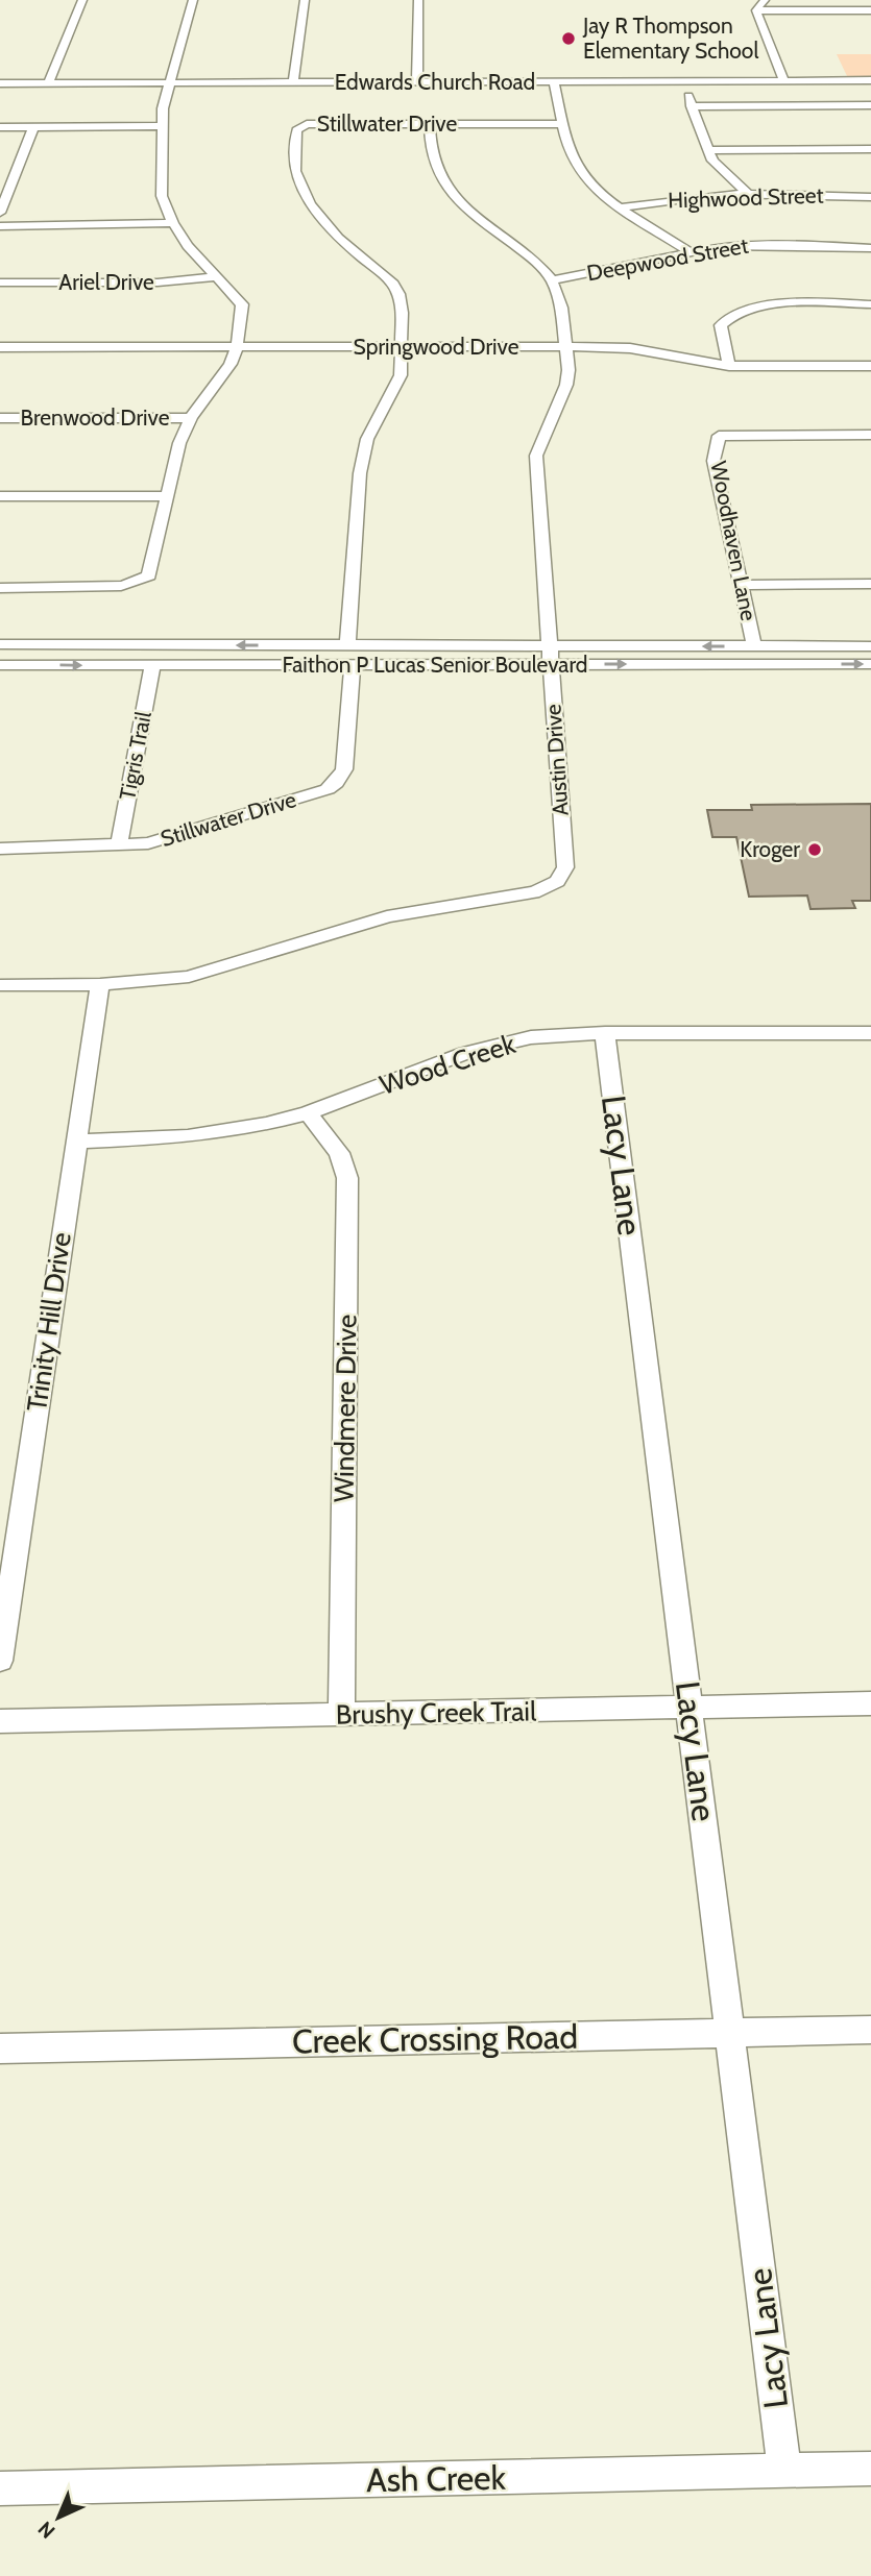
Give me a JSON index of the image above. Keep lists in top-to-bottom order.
{
  "streets": {
    "street": [
      "Edwards Church Road",
      "Stillwater Drive",
      "Highwood Street",
      "Deepwood Street",
      "Ariel Drive",
      "Springwood Drive",
      "Brenwood Drive",
      "Woodhaven Lane",
      "Faithon P Lucas Senior Boulevard",
      "Tigris Trail",
      "Austin Drive",
      "Wood Creek",
      "Lacy Lane",
      "Trinity Hill Drive",
      "Windmere Drive",
      "Brushy Creek Trail",
      "Creek Crossing Road",
      "Ash Creek"
    ]
  },
  "crossings": [
    ["Stillwater Drive", "Springwood Drive"],
    ["Stillwater Drive", "Faithon P Lucas Senior Boulevard"],
    ["Stillwater Drive", "Tigris Trail"],
    ["Stillwater Drive", "Austin Drive"],
    ["Deepwood Street", "Austin Drive"],
    ["Springwood Drive", "Austin Drive"],
    ["Woodhaven Lane", "Faithon P Lucas Senior Boulevard"],
    ["Faithon P Lucas Senior Boulevard", "Tigris Trail"],
    ["Faithon P Lucas Senior Boulevard", "Austin Drive"],
    ["Austin Drive", "Trinity Hill Drive"],
    ["Wood Creek", "Lacy Lane"],
    ["Wood Creek", "Trinity Hill Drive"],
    ["Wood Creek", "Windmere Drive"],
    ["Lacy Lane", "Brushy Creek Trail"],
    ["Lacy Lane", "Creek Crossing Road"],
    ["Lacy Lane", "Ash Creek"],
    ["Windmere Drive", "Brushy Creek Trail"]
  ],
  "places": ["Jay R Thompson Elementary School", "Kroger"],
  "north": "bottom left"
}
